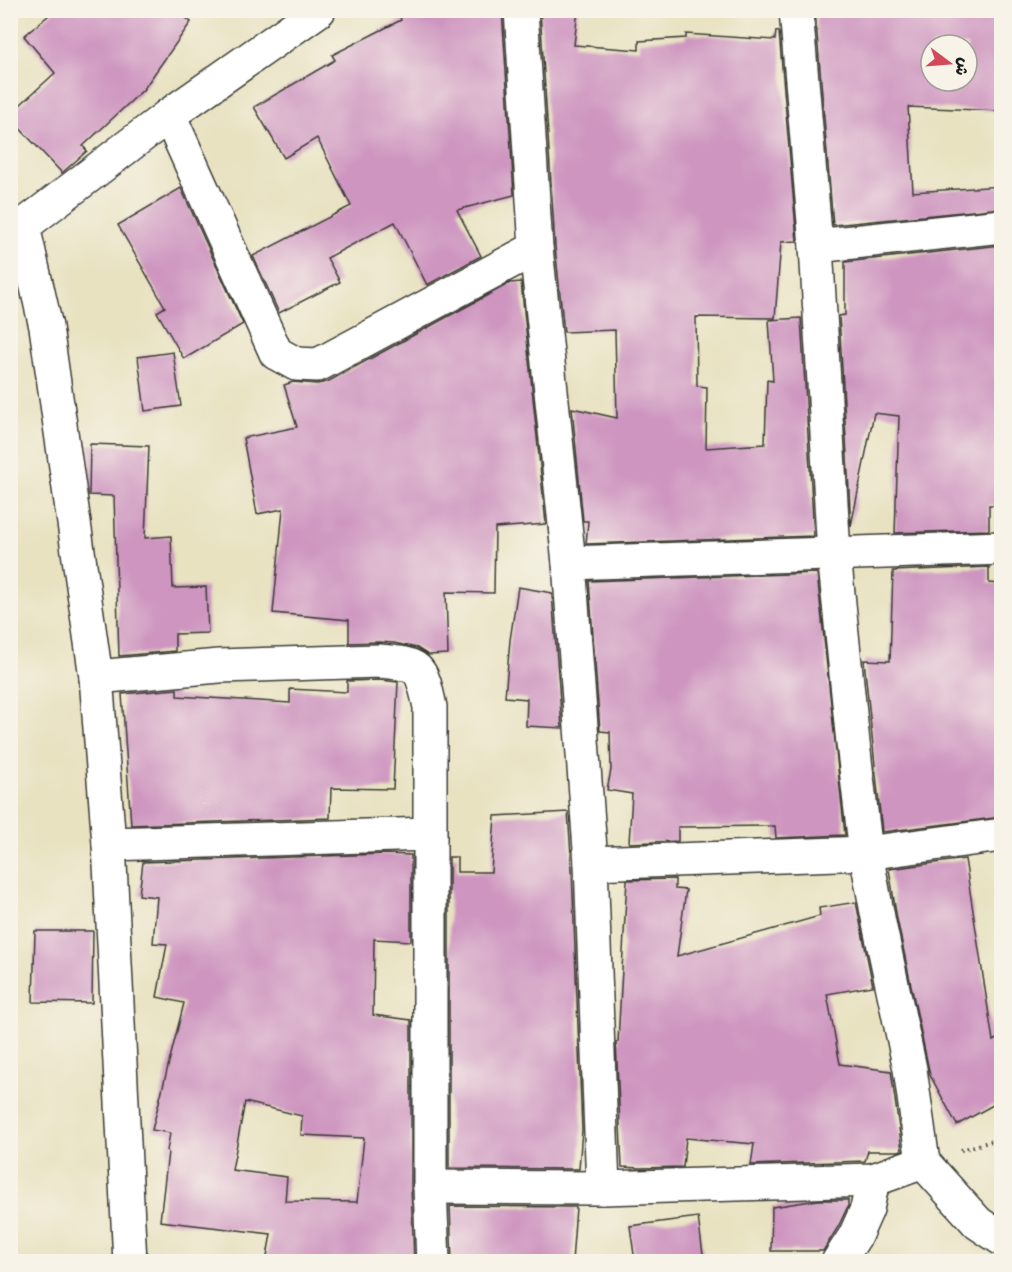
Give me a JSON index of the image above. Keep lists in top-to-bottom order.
{
  "north": "right"
}
